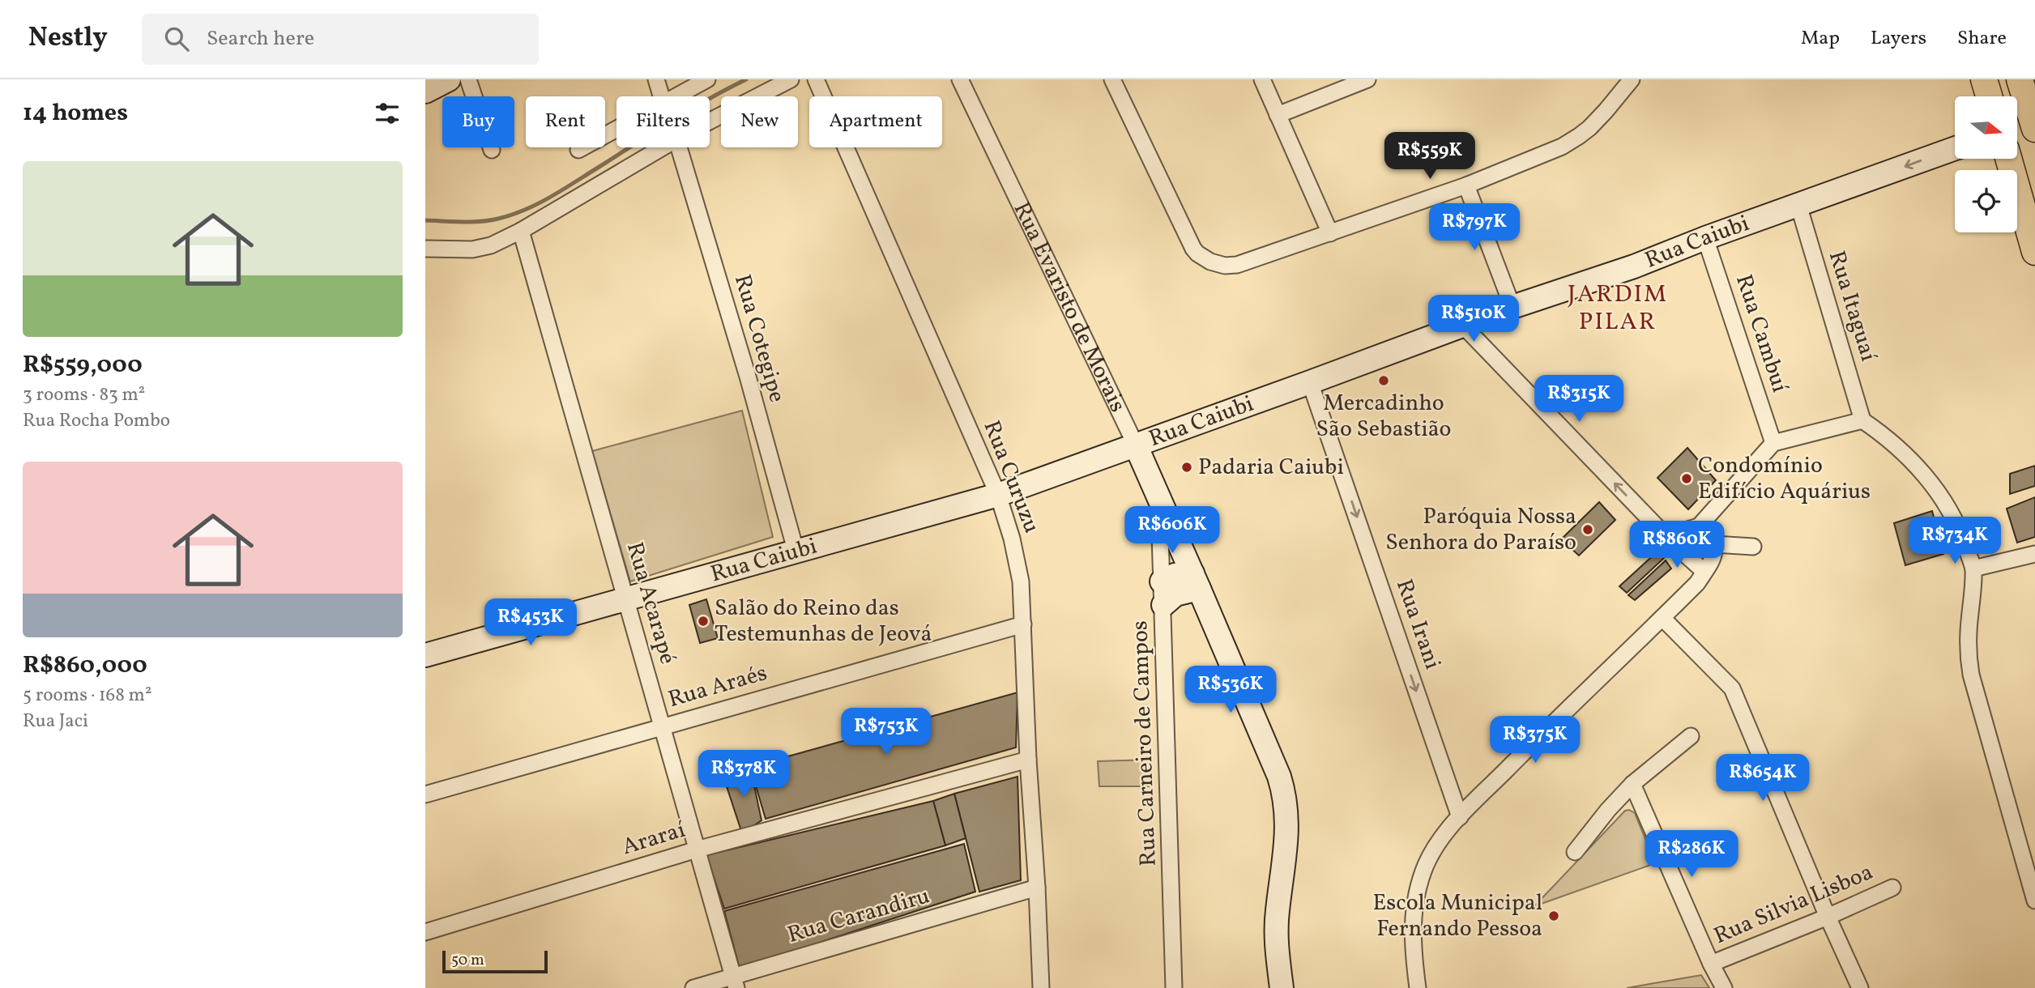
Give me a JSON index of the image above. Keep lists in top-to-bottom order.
{
  "streets": {
    "street": [
      "Rua Caiubi",
      "Rua Itaguaí",
      "Rua Evaristo de Morais",
      "Rua Cambuí",
      "Rua Cotegipe",
      "Rua Curuzu",
      "Rua Acarapé",
      "Rua Irani",
      "Rua Araés",
      "Rua Carneiro de Campos",
      "Araraí",
      "Rua Silvia Lisboa",
      "Rua Carandiru"
    ]
  },
  "crossings": [
    ["Rua Caiubi", "Rua Itaguaí"],
    ["Rua Caiubi", "Rua Evaristo de Morais"],
    ["Rua Caiubi", "Rua Cambuí"],
    ["Rua Caiubi", "Rua Cotegipe"],
    ["Rua Caiubi", "Rua Curuzu"],
    ["Rua Caiubi", "Rua Acarapé"],
    ["Rua Caiubi", "Rua Irani"],
    ["Rua Evaristo de Morais", "Rua Carneiro de Campos"],
    ["Rua Curuzu", "Rua Araés"],
    ["Rua Curuzu", "Araraí"],
    ["Rua Curuzu", "Rua Carandiru"],
    ["Rua Acarapé", "Rua Araés"],
    ["Rua Acarapé", "Araraí"],
    ["Rua Acarapé", "Rua Carandiru"]
  ],
  "one_way": ["Rua Irani"],
  "districts": ["JARDIM PILAR"],
  "places": [
    "Mercadinho São Sebastião",
    "Padaria Caiubi",
    "Condomínio Edifício Aquárius",
    "Paróquia Nossa Senhora do Paraíso",
    "Salão do Reino das Testemunhas de Jeová",
    "Escola Municipal Fernando Pessoa"
  ],
  "scale_bar": "50 m",
  "north": "right",
  "page": {
    "header": "Nestly",
    "search": "Search here",
    "nav": ["Map", "Layers", "Share"],
    "heading": "14 homes",
    "chip": [
      "Buy",
      "Rent",
      "Filters",
      "New",
      "Apartment"
    ],
    "price": [
      "R$559K",
      "R$797K",
      "R$510K",
      "R$315K",
      "R$606K",
      "R$734K",
      "R$860K",
      "R$453K",
      "R$536K",
      "R$753K",
      "R$375K",
      "R$378K",
      "R$654K",
      "R$286K"
    ],
    "list": [
      {
        "name": "R$559,000",
        "note": "3 rooms · 83 m² · Rua Rocha Pombo"
      },
      {
        "name": "R$860,000",
        "note": "5 rooms · 168 m² · Rua Jaci"
      }
    ],
    "scale": "50 m"
  }
}
